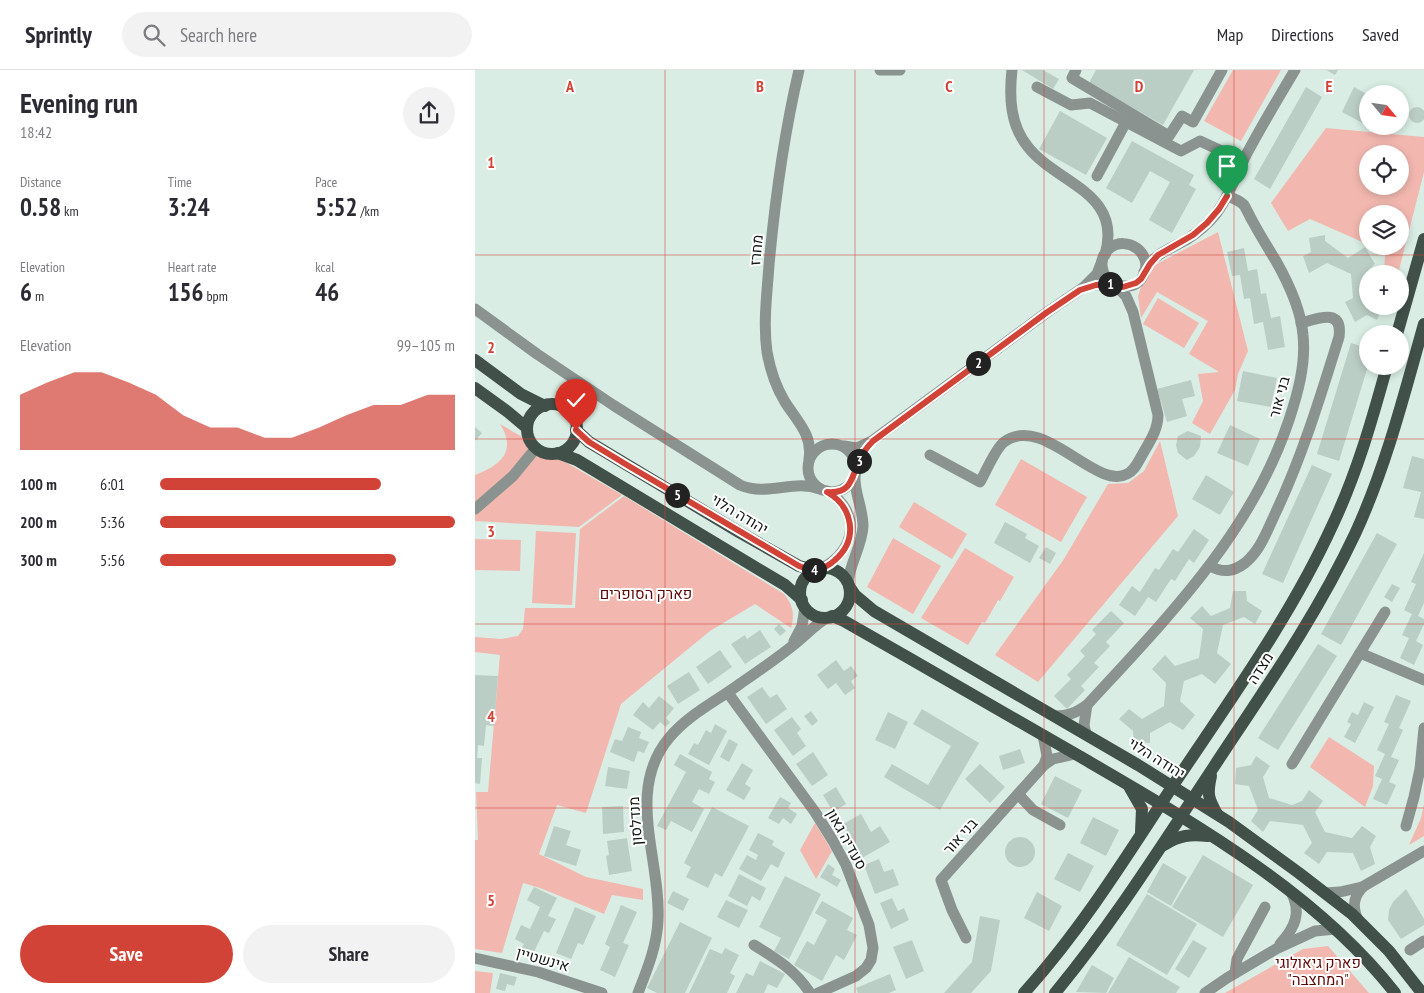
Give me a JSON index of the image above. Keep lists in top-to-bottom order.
{
  "streets": {
    "main road": ["יהודה הלוי", "מצדה"],
    "street": [
      "מחרז",
      "בני אור",
      "מנדלסון",
      "סעדיה גאון",
      "אינשטיין"
    ]
  },
  "crossings": [
    ["בני אור", "יהודה הלוי"],
    ["יהודה הלוי", "מצדה"],
    ["יהודה הלוי", "מנדלסון"],
    ["מנדלסון", "סעדיה גאון"]
  ],
  "parks": ["פארק הסופרים", "פארק גיאולוגי \"המחצבה\""],
  "north": "bottom right",
  "page": {
    "header": "Sprintly",
    "search": "Search here",
    "nav": ["Map", "Directions", "Saved"],
    "heading": ["Evening run", "18:42"],
    "map_buttons": ["+", "−"],
    "stats": [
      ["Distance", "0.58 km"],
      ["Time", "3:24"],
      ["Pace", "5:52 /km"],
      ["Elevation", "6 m"],
      ["Heart rate", "156 bpm"],
      ["kcal", "46"]
    ],
    "pins": [
      "1",
      "2",
      "3",
      "5",
      "4"
    ],
    "chart": ["Elevation", "99–105 m"],
    "list": [
      {
        "name": "100 m",
        "note": "6:01"
      },
      {
        "name": "200 m",
        "note": "5:36"
      },
      {
        "name": "300 m",
        "note": "5:56"
      }
    ],
    "buttons": ["Save", "Share"]
  },
  "grid": {
    "columns": [
      "A",
      "B",
      "C",
      "D",
      "E"
    ],
    "rows": [
      "1",
      "2",
      "3",
      "4",
      "5"
    ]
  }
}
